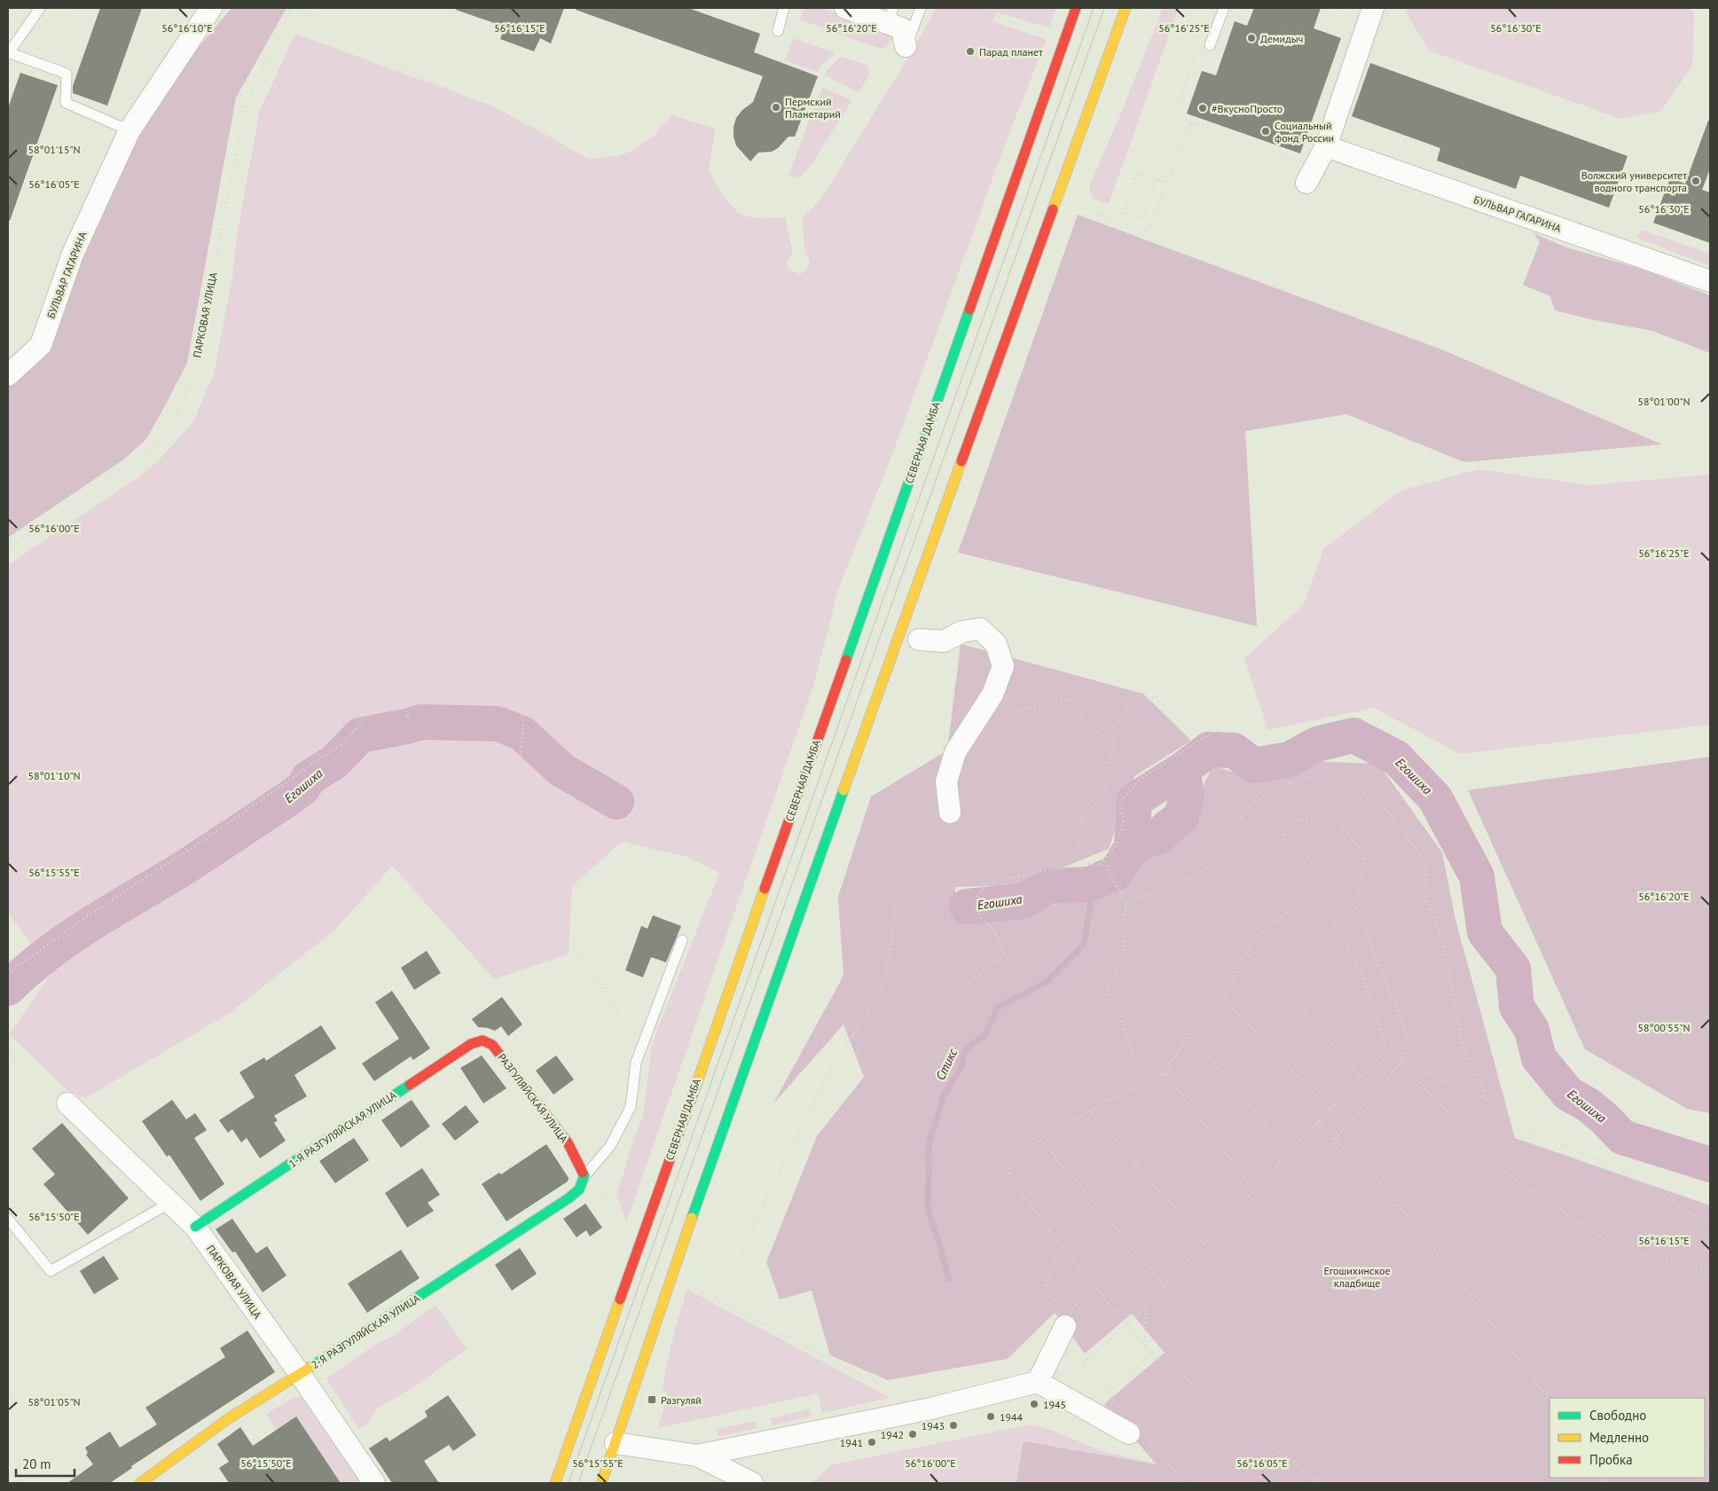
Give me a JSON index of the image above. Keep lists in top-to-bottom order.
{
  "streets": {
    "main road": [
      "СЕВЕРНАЯ ДАМБА",
      "РАЗГУЛЯЙСКАЯ УЛИЦА",
      "1-Я РАЗГУЛЯЙСКАЯ УЛИЦА",
      "2-Я РАЗГУЛЯЙСКАЯ УЛИЦА"
    ],
    "street": ["БУЛЬВАР ГАГАРИНА", "ПАРКОВАЯ УЛИЦА"]
  },
  "crossings": [
    ["ПАРКОВАЯ УЛИЦА", "1-Я РАЗГУЛЯЙСКАЯ УЛИЦА"],
    ["ПАРКОВАЯ УЛИЦА", "2-Я РАЗГУЛЯЙСКАЯ УЛИЦА"],
    ["РАЗГУЛЯЙСКАЯ УЛИЦА", "1-Я РАЗГУЛЯЙСКАЯ УЛИЦА"],
    ["РАЗГУЛЯЙСКАЯ УЛИЦА", "2-Я РАЗГУЛЯЙСКАЯ УЛИЦА"]
  ],
  "water": ["Егошиха", "Стикс"],
  "parks": ["Егошихинское кладбище"],
  "places": {
    "other": [
      "Демидыч",
      "Парад планет",
      "Пермский Планетарий",
      "#ВкусноПросто",
      "Социальный фонд России",
      "Волжский университет водного транспорта",
      "1945",
      "1944",
      "1943",
      "1942",
      "1941"
    ],
    "transit": ["Разгуляй"]
  },
  "legend": ["Свободно", "Медленно", "Пробка"],
  "scale_bar": "20 m",
  "coordinates": [
    "56°16'30\"E",
    "56°16'10\"E",
    "56°16'15\"E",
    "56°16'20\"E",
    "56°16'25\"E",
    "58°01'15\"N",
    "56°16'05\"E",
    "58°01'00\"N",
    "56°16'00\"E",
    "58°01'10\"N",
    "56°15'55\"E",
    "58°00'55\"N",
    "56°15'50\"E",
    "58°01'05\"N"
  ]
}
